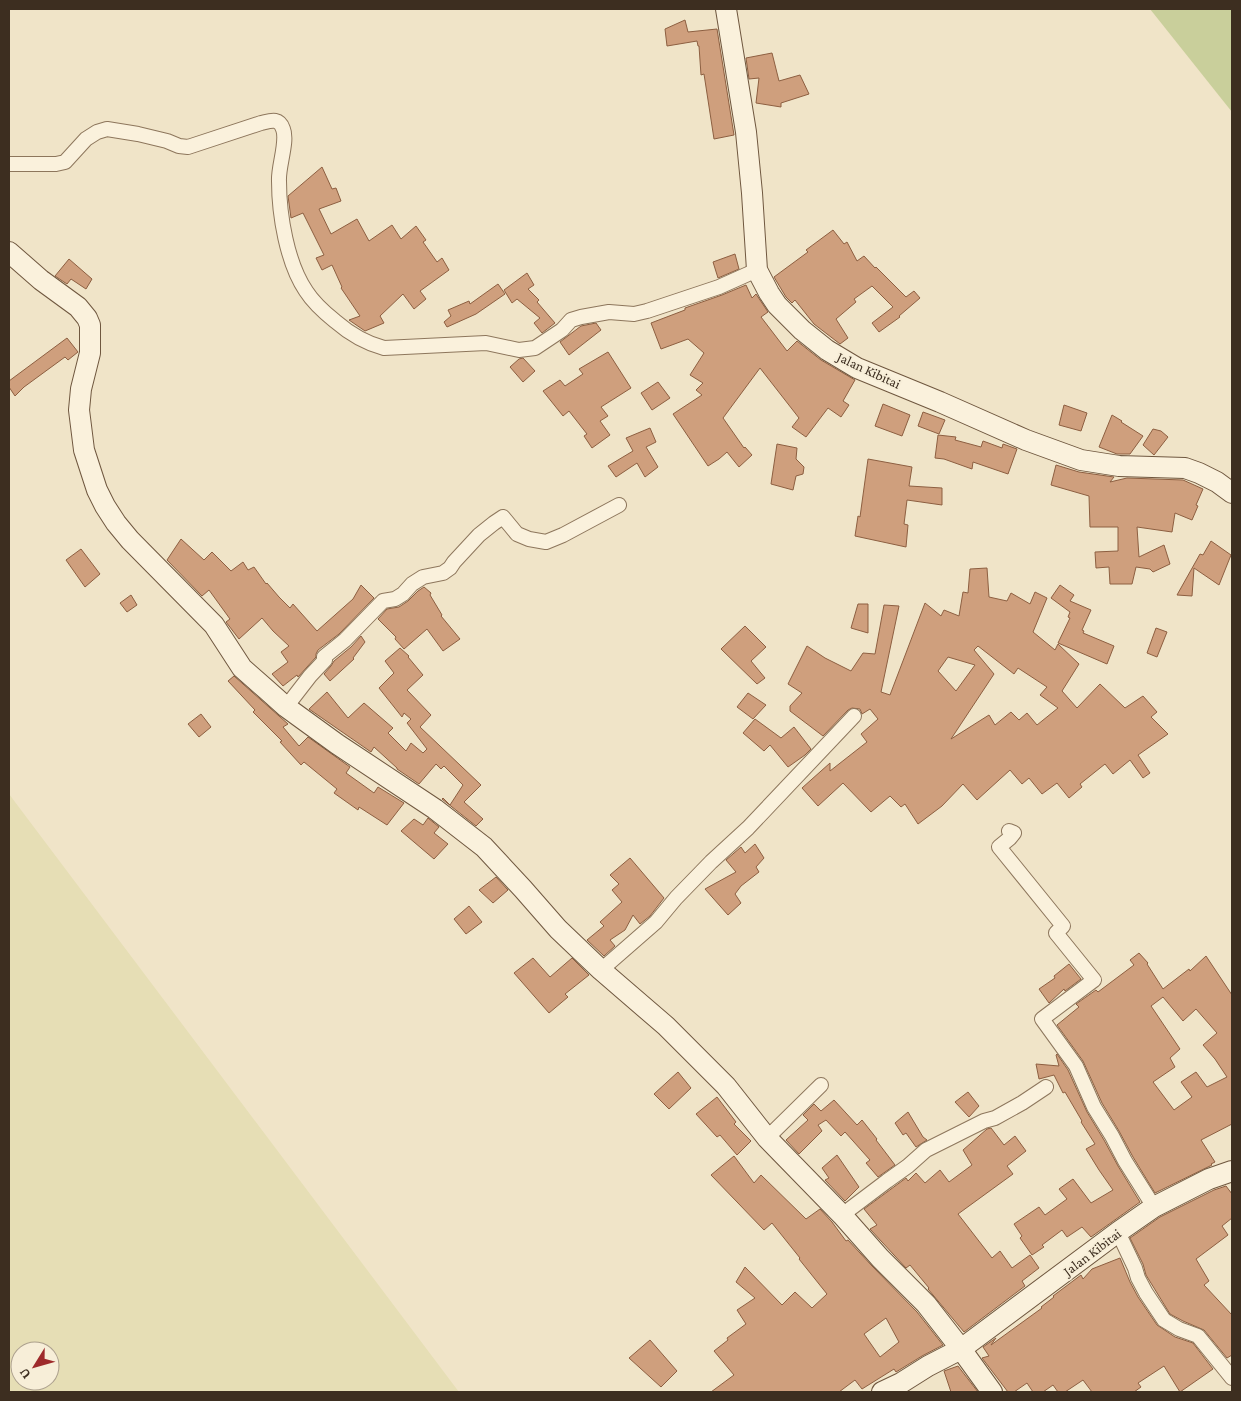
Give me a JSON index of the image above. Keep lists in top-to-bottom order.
{
  "streets": {
    "street": ["Jalan Kibitai"]
  },
  "north": "bottom left"
}
